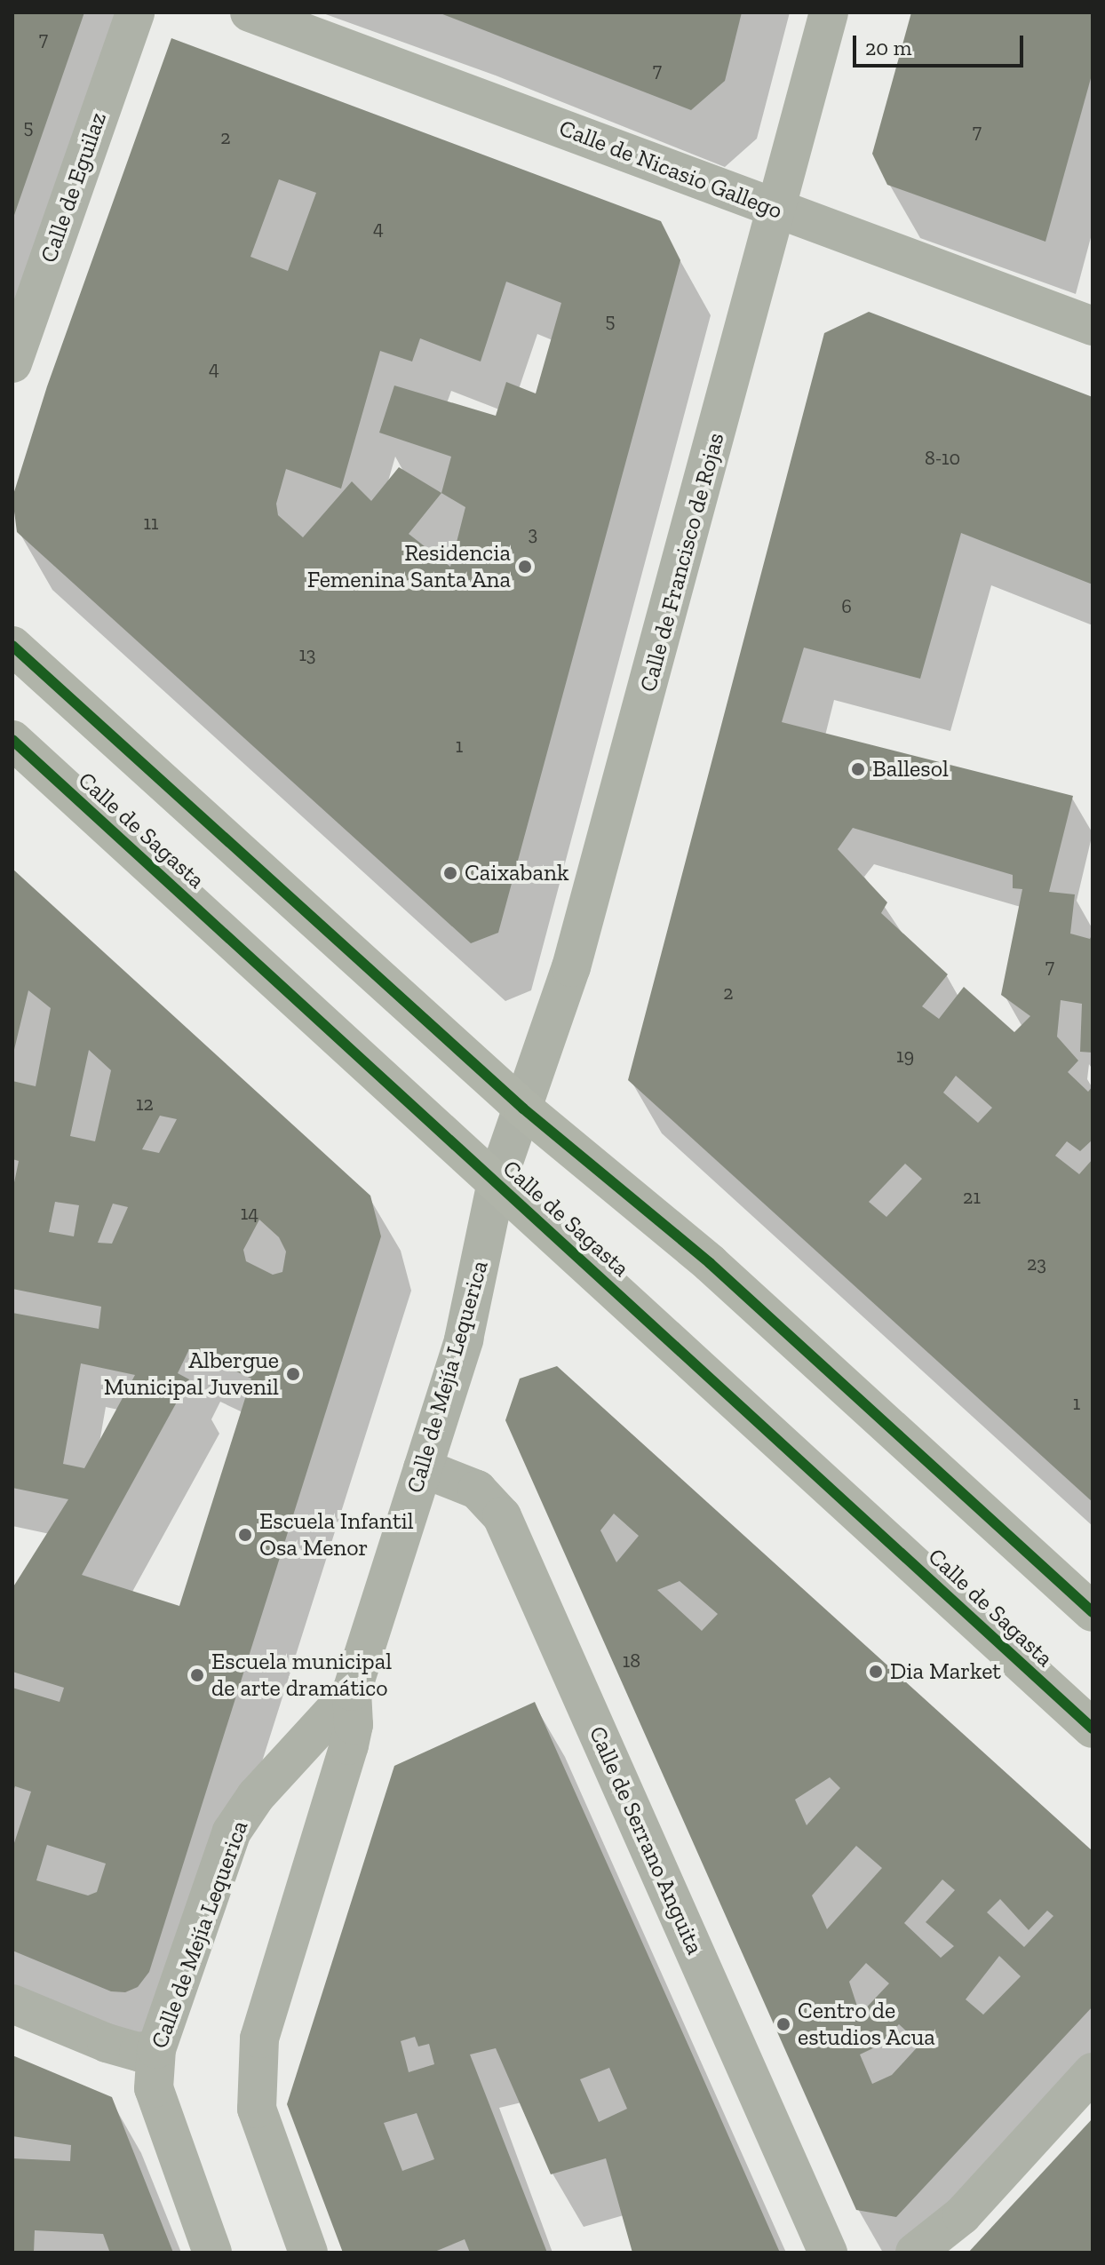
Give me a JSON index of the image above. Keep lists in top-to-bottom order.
{
  "streets": {
    "main road": ["Calle de Sagasta"],
    "street": [
      "Calle de Nicasio Gallego",
      "Calle de Eguilaz",
      "Calle de Francisco de Rojas",
      "Calle de Mejía Lequerica",
      "Calle de Serrano Anguita"
    ]
  },
  "crossings": [
    ["Calle de Nicasio Gallego", "Calle de Francisco de Rojas"],
    ["Calle de Francisco de Rojas", "Calle de Sagasta"],
    ["Calle de Sagasta", "Calle de Mejía Lequerica"],
    ["Calle de Mejía Lequerica", "Calle de Serrano Anguita"]
  ],
  "places": [
    "Residencia Femenina Santa Ana",
    "Ballesol",
    "Caixabank",
    "Albergue Municipal Juvenil",
    "Escuela Infantil Osa Menor",
    "Dia Market",
    "Escuela municipal de arte dramático",
    "Centro de estudios Acua"
  ],
  "house_numbers": [
    "7",
    "7",
    "5",
    "7",
    "2",
    "4",
    "5",
    "4",
    "8-10",
    "11",
    "3",
    "6",
    "13",
    "1",
    "7",
    "2",
    "19",
    "12",
    "21",
    "14",
    "23",
    "1",
    "18"
  ],
  "scale_bar": "20 m"
}
